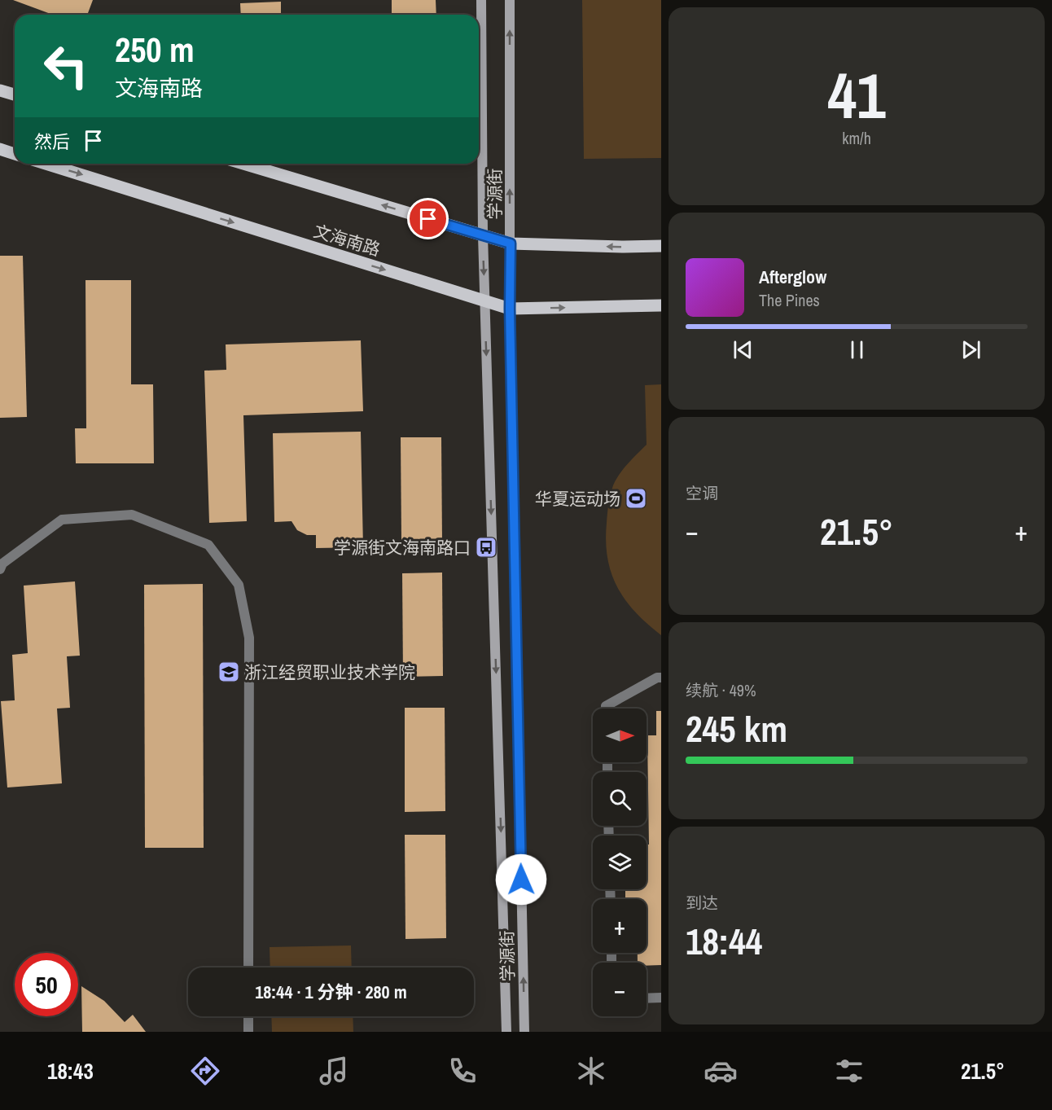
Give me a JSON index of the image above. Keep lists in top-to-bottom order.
{
  "streets": {
    "main road": ["学源街", "文海南路"]
  },
  "crossings": [
    ["学源街", "文海南路"]
  ],
  "places": {
    "sports": ["华夏运动场"],
    "bus stop": ["学源街文海南路口"],
    "school or university": ["浙江经贸职业技术学院"]
  },
  "north": "right",
  "page": {
    "tile": [
      ["41", "km/h"],
      "空调",
      ["续航 · 49%", "245 km"],
      ["到达", "18:44"]
    ],
    "turn": ["250 m", "文海南路"],
    "then": "然后",
    "song": ["Afterglow", "The Pines"],
    "heat": ["−", "21.5°", "+"],
    "map_buttons": ["+", "−"],
    "limit": "50",
    "trip": "18:44 · 1 分钟 · 280 m",
    "tabs": ["18:43", "21.5°"]
  }
}
